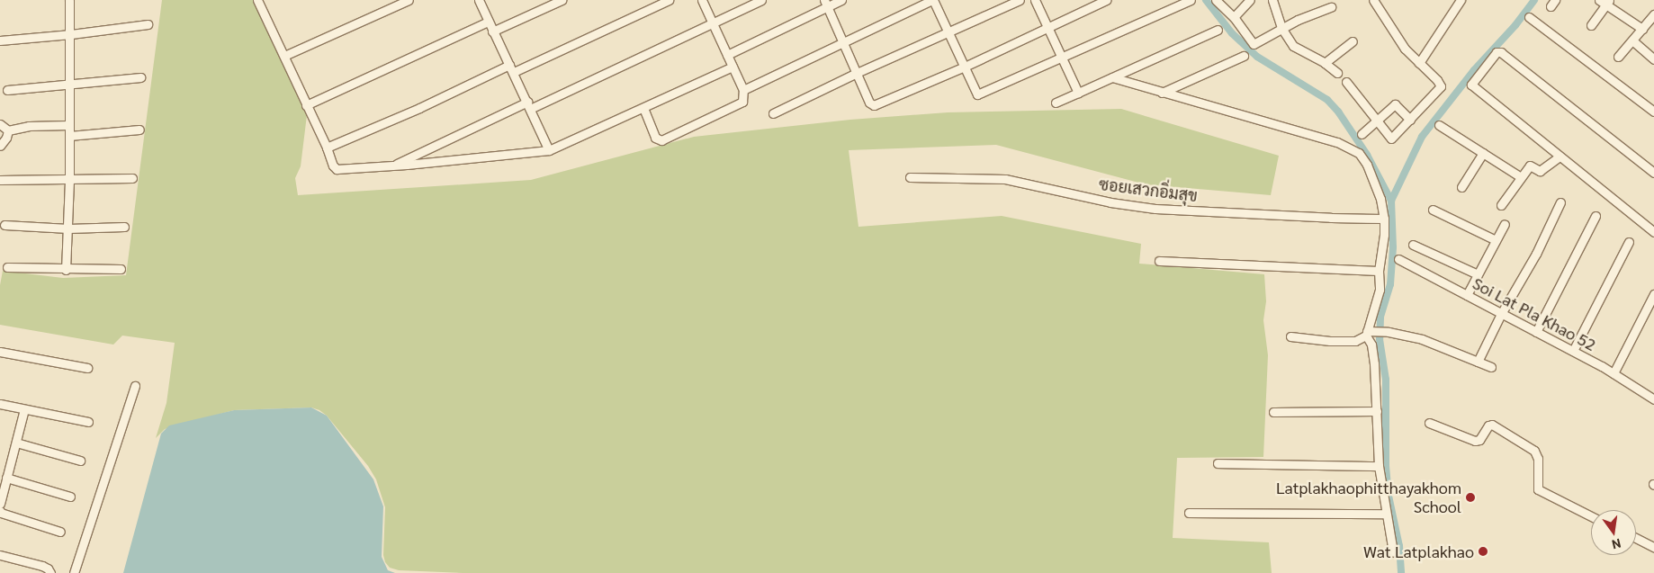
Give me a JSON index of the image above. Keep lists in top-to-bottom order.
{
  "streets": {
    "street": ["ซอยเสวกอิ่มสุข", "Soi Lat Pla Khao 52"]
  },
  "places": ["Latplakhaophitthayakhom School", "Wat Latplakhao"],
  "north": "bottom"
}
